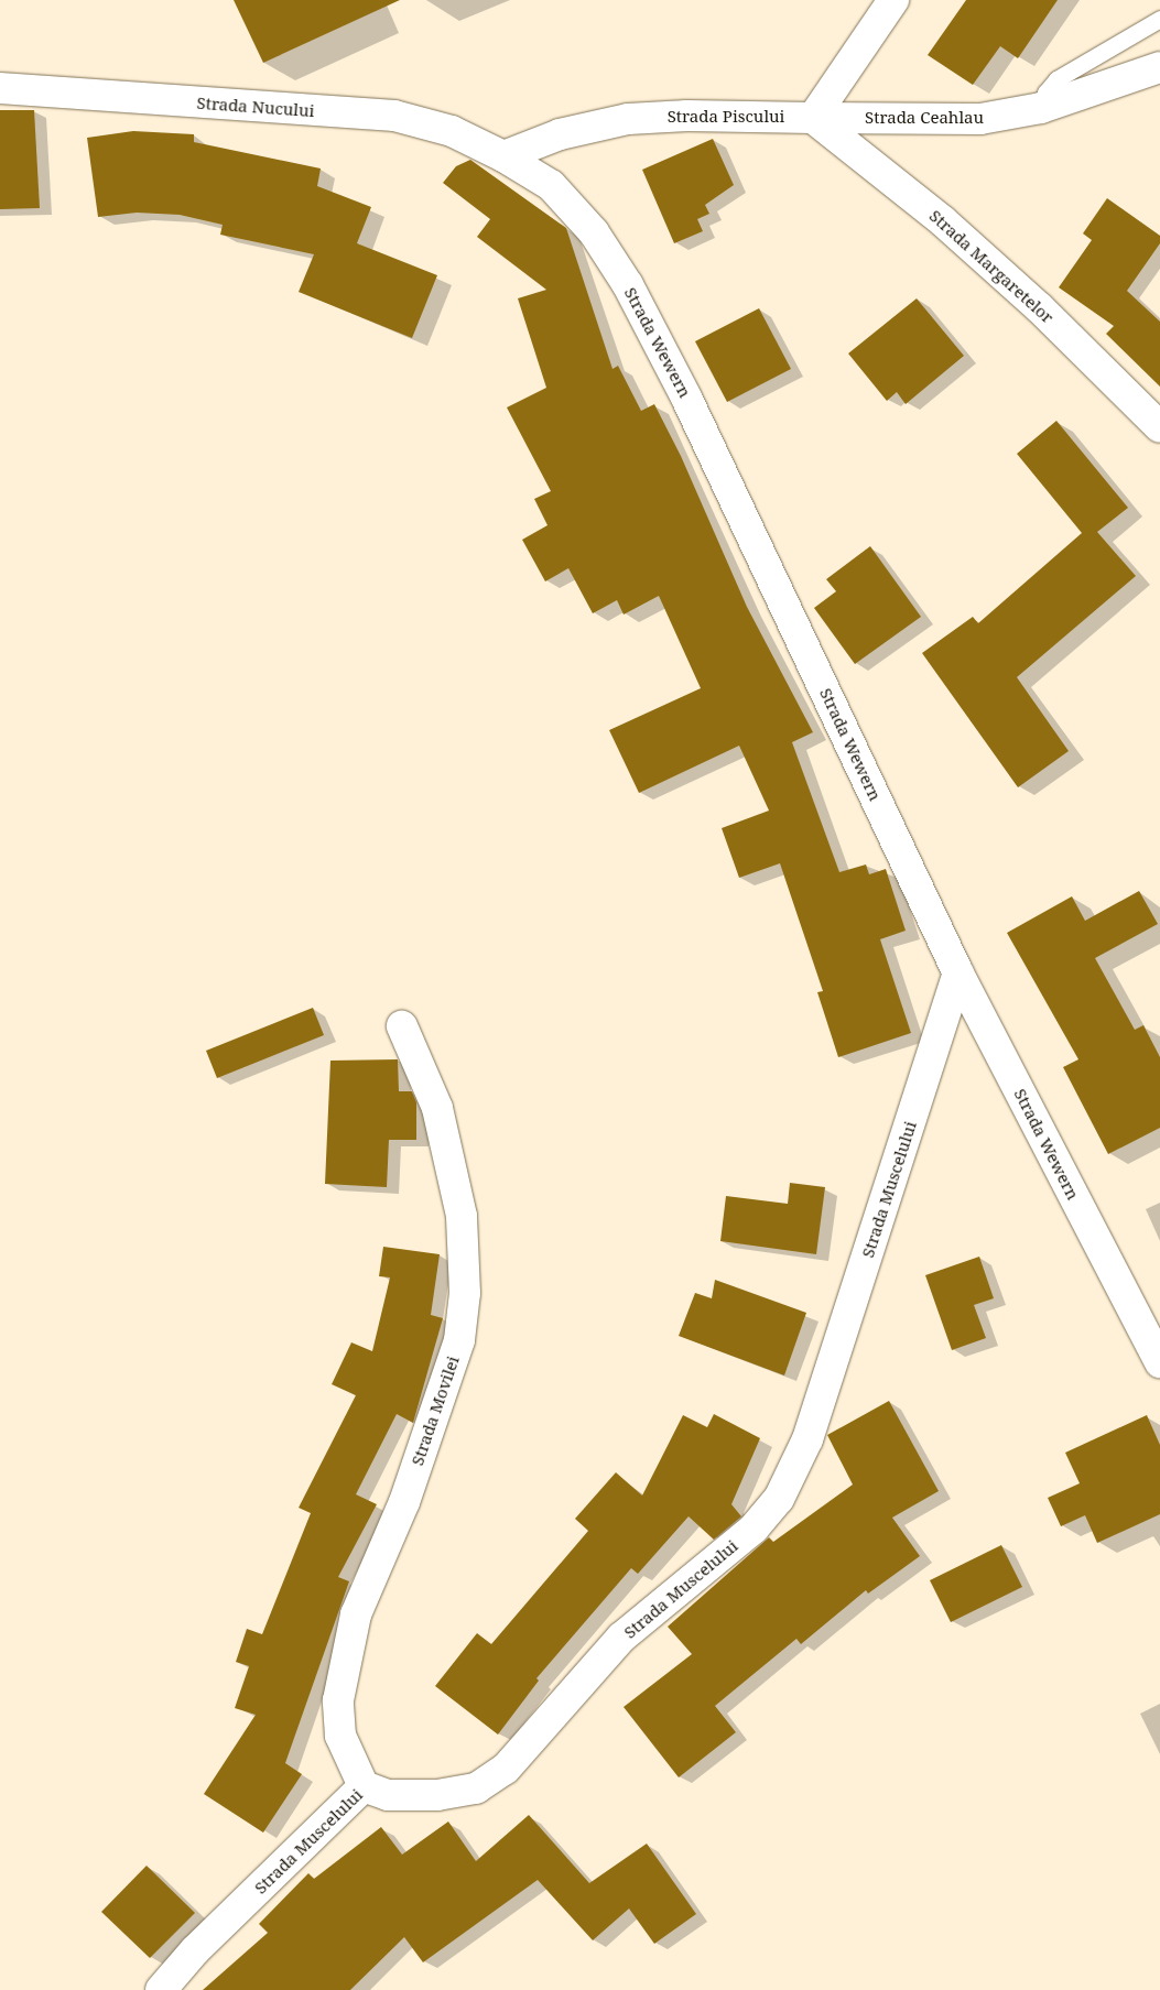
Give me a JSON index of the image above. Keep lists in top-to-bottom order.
{
  "streets": {
    "street": [
      "Strada Nucului",
      "Strada Piscului",
      "Strada Ceahlau",
      "Strada Margaretelor",
      "Strada Wewern",
      "Strada Muscelului",
      "Strada Movilei"
    ]
  },
  "crossings": [
    ["Strada Nucului", "Strada Piscului"],
    ["Strada Nucului", "Strada Wewern"],
    ["Strada Piscului", "Strada Ceahlau"],
    ["Strada Piscului", "Strada Margaretelor"],
    ["Strada Piscului", "Strada Wewern"],
    ["Strada Ceahlau", "Strada Margaretelor"],
    ["Strada Wewern", "Strada Muscelului"],
    ["Strada Muscelului", "Strada Movilei"]
  ]
}
